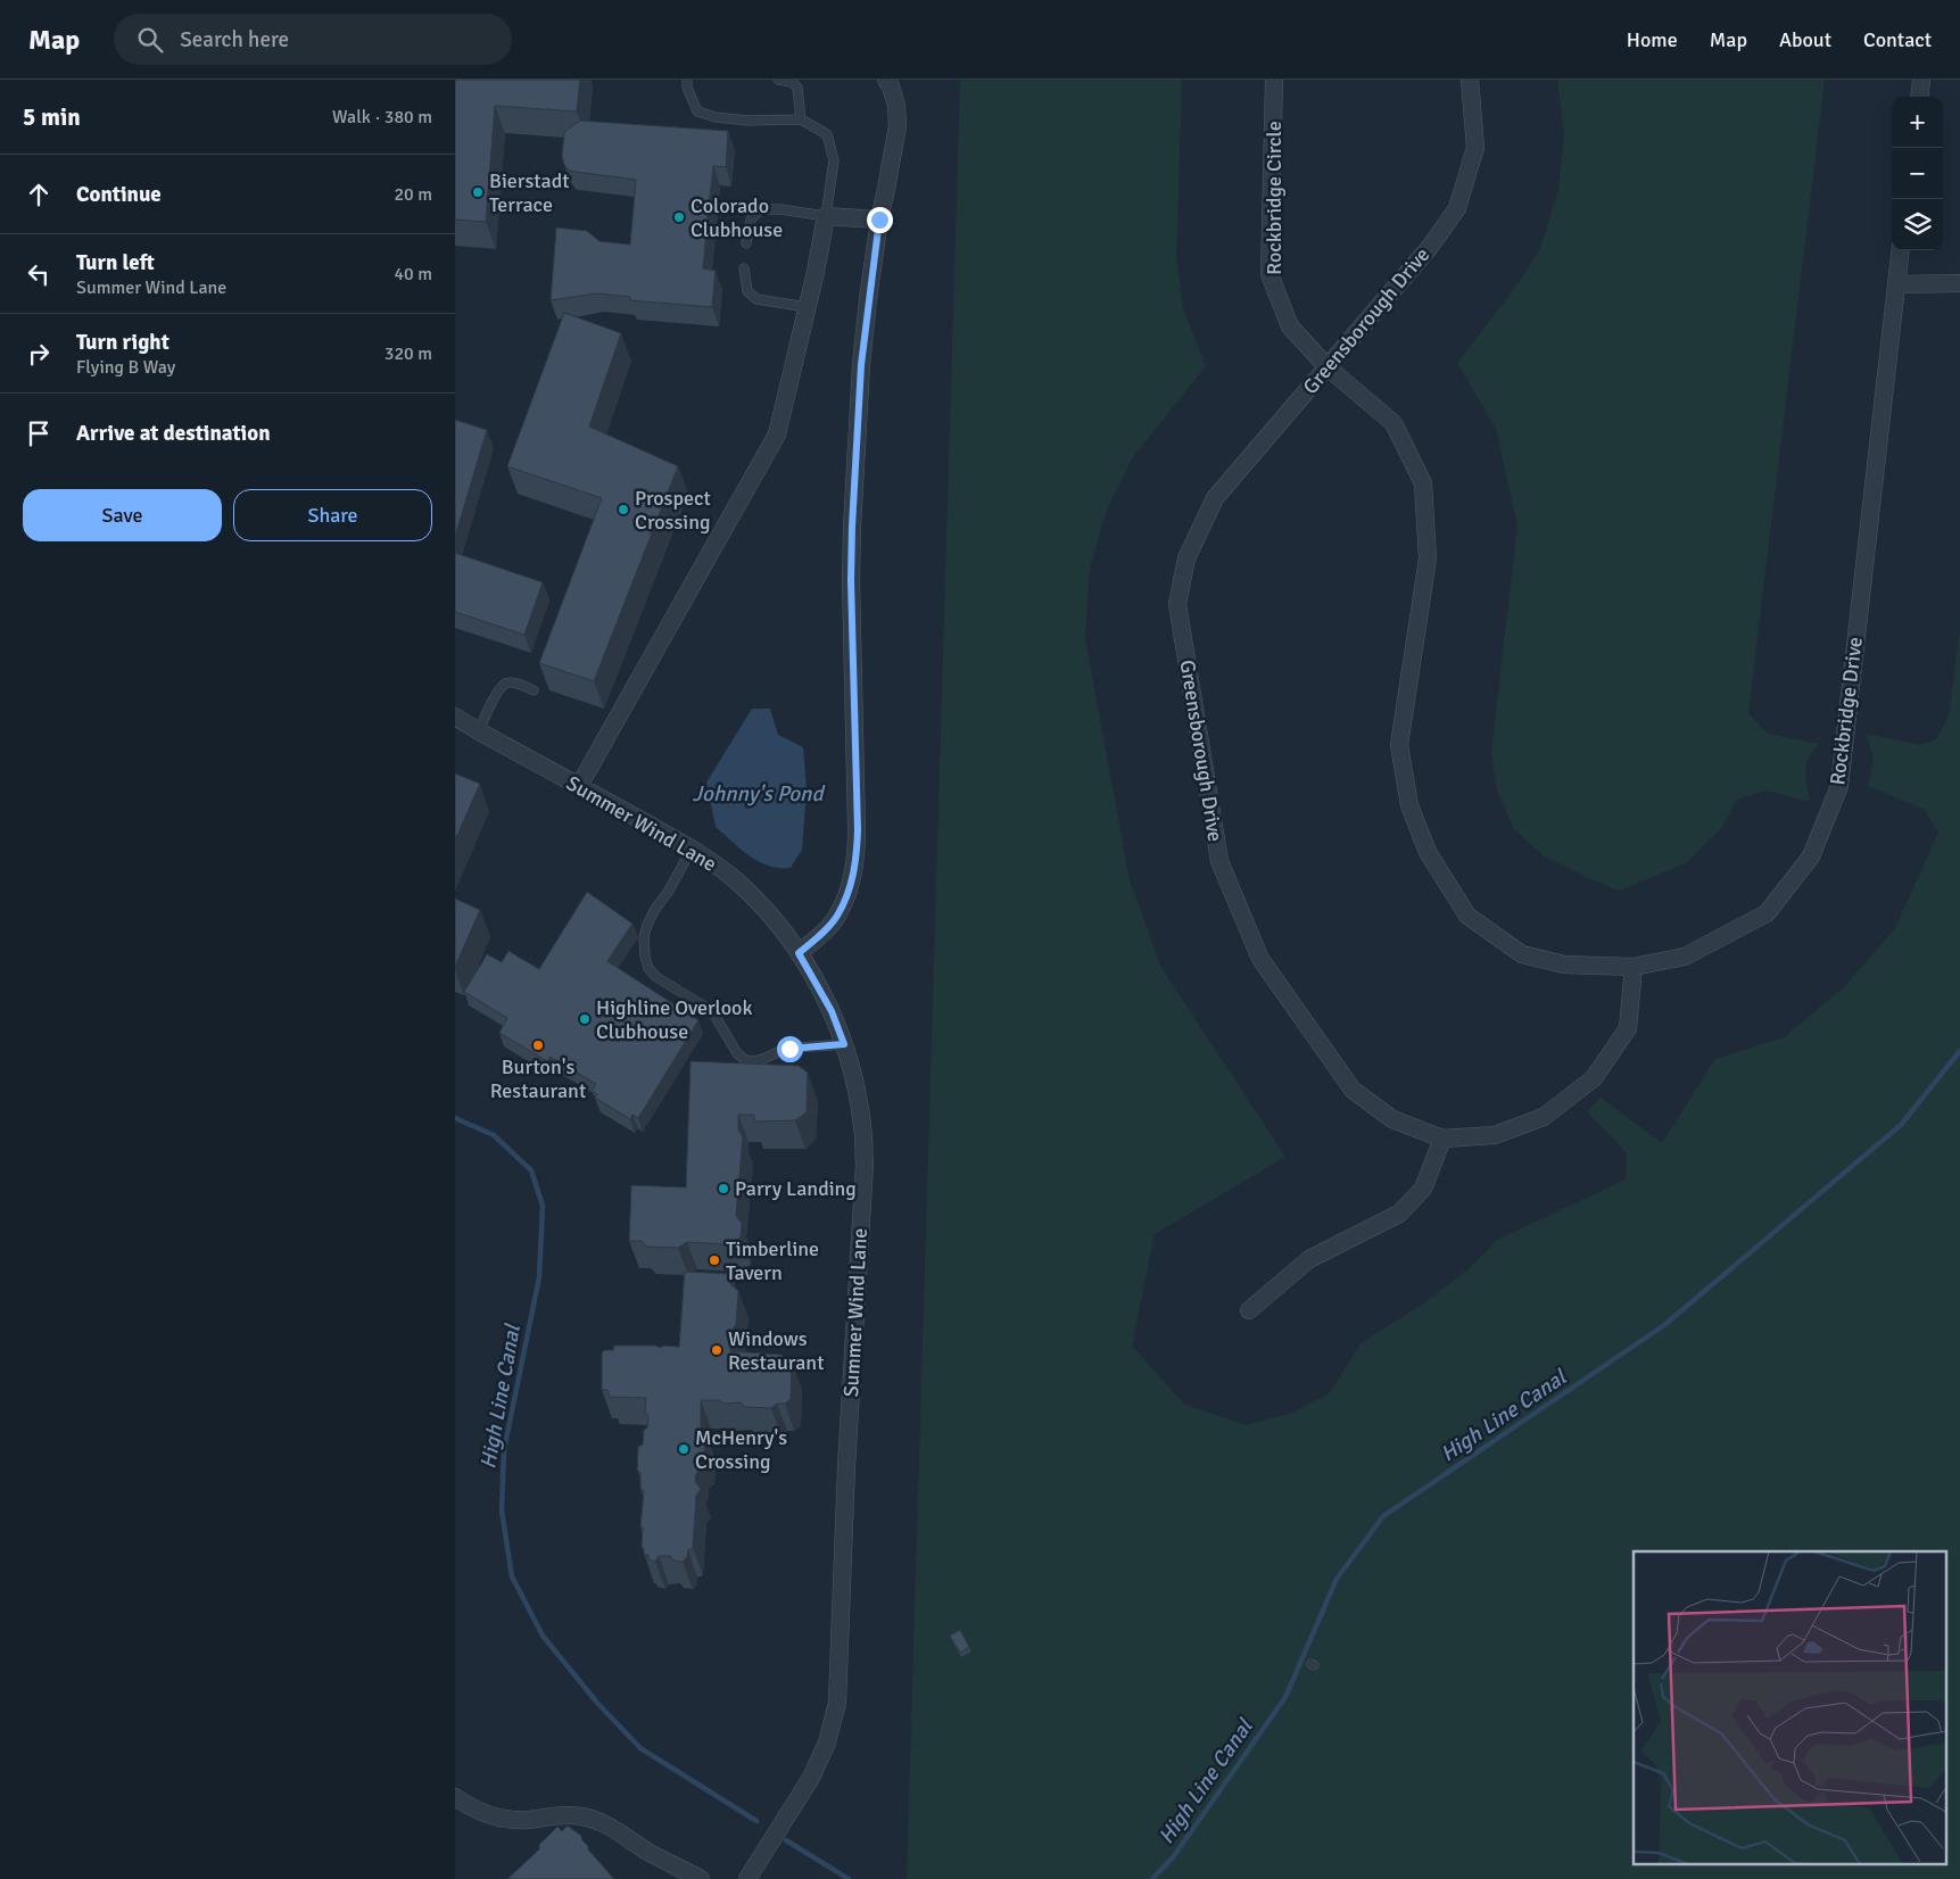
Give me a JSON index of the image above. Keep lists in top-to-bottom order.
{
  "streets": {
    "street": [
      "Rockbridge Circle",
      "Greensborough Drive",
      "Rockbridge Drive",
      "Summer Wind Lane"
    ]
  },
  "crossings": [
    ["Rockbridge Circle", "Greensborough Drive"],
    ["Rockbridge Circle", "Rockbridge Drive"],
    ["Greensborough Drive", "Rockbridge Drive"]
  ],
  "water": ["Johnny's Pond", "High Line Canal"],
  "places": [
    "Bierstadt Terrace",
    "Colorado Clubhouse",
    "Prospect Crossing",
    "Highline Overlook Clubhouse",
    "Burton's Restaurant",
    "Parry Landing",
    "Timberline Tavern",
    "Windows Restaurant",
    "McHenry's Crossing"
  ],
  "page": {
    "header": "Map",
    "search": "Search here",
    "nav": [
      "Home",
      "Map",
      "About",
      "Contact"
    ],
    "heading": ["5 min", "Walk · 380 m"],
    "map_buttons": ["+", "−"],
    "list": [
      ["Continue", "20 m"],
      ["Turn left", "Summer Wind Lane", "40 m"],
      ["Turn right", "Flying B Way", "320 m"],
      "Arrive at destination"
    ],
    "buttons": ["Save", "Share"]
  }
}
